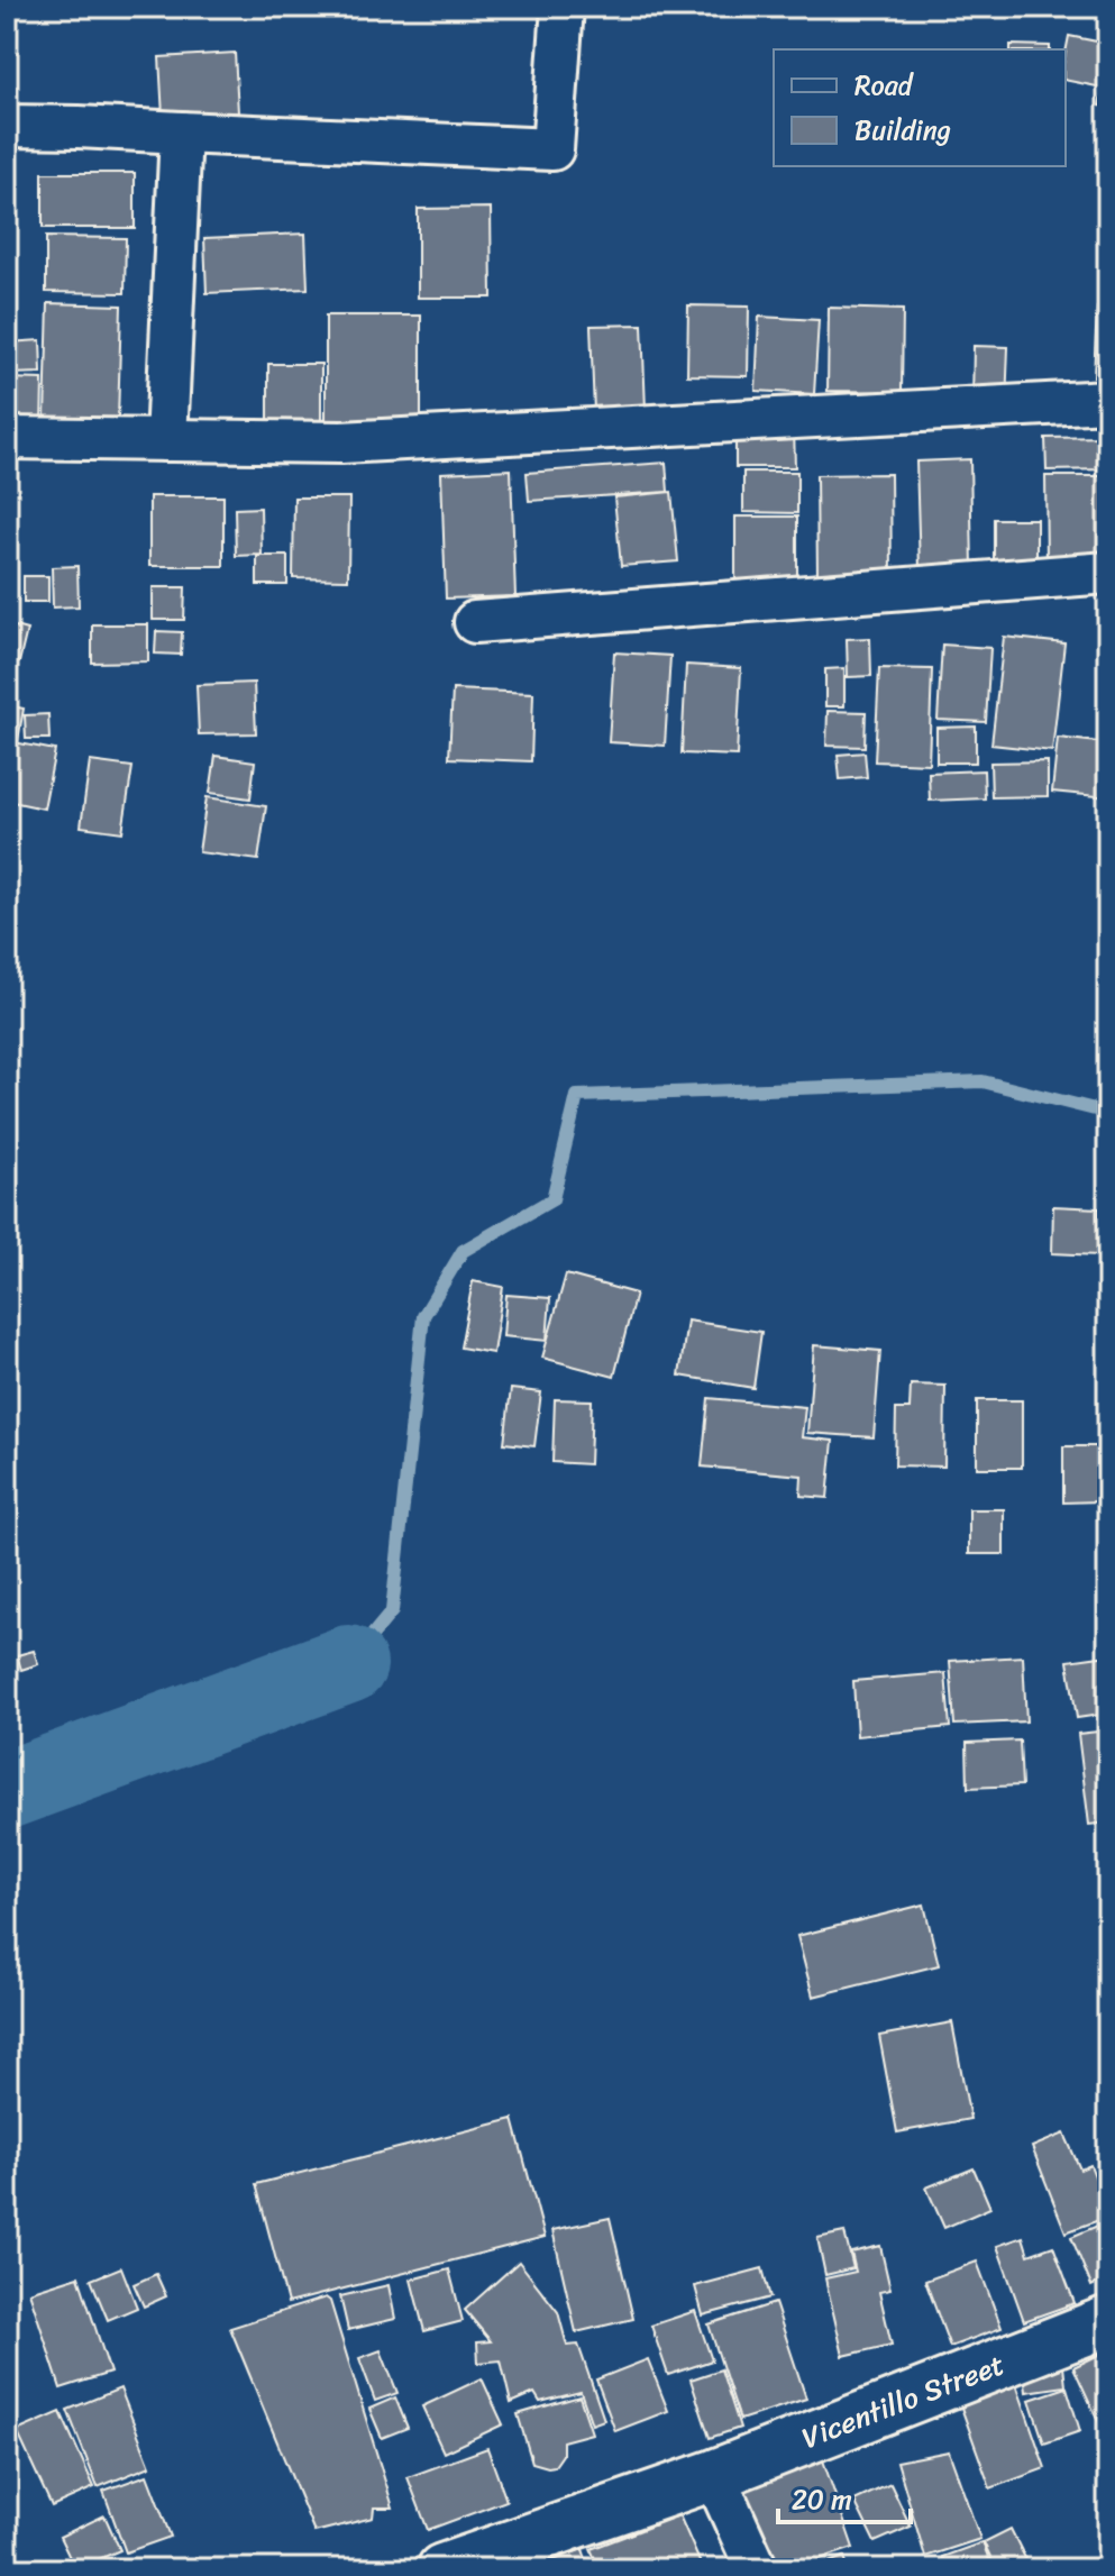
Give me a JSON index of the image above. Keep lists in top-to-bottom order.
{
  "streets": {
    "street": ["Vicentillo Street"]
  },
  "legend": ["Road", "Building"],
  "scale_bar": "20 m"
}
